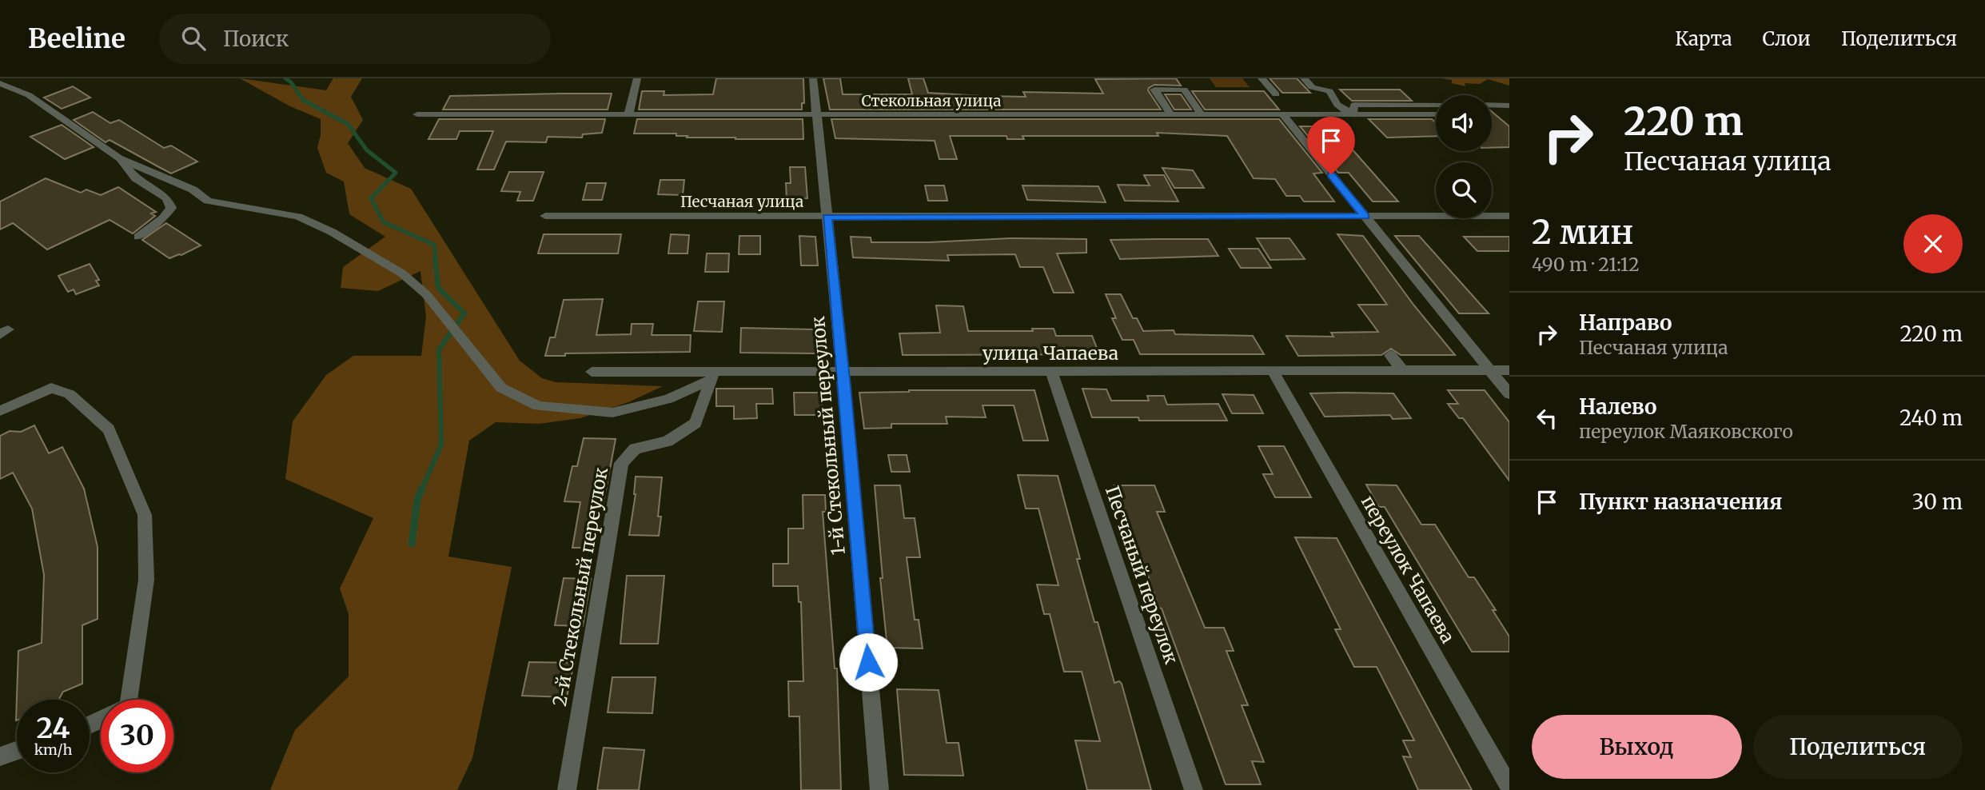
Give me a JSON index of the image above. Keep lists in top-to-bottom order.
{
  "streets": {
    "street": [
      "Стекольная улица",
      "Песчаная улица",
      "улица Чапаева",
      "1-й Стекольный переулок",
      "переулок Чапаева",
      "Песчаный переулок",
      "2-й Стекольный переулок"
    ]
  },
  "crossings": [
    ["Стекольная улица", "1-й Стекольный переулок"],
    ["Песчаная улица", "1-й Стекольный переулок"],
    ["улица Чапаева", "1-й Стекольный переулок"],
    ["улица Чапаева", "переулок Чапаева"],
    ["улица Чапаева", "Песчаный переулок"],
    ["улица Чапаева", "2-й Стекольный переулок"]
  ],
  "page": {
    "header": "Beeline",
    "search": "Поиск",
    "nav": ["Карта", "Слои", "Поделиться"],
    "turn": ["220 m", "Песчаная улица"],
    "heading": ["2 мин", "490 m · 21:12"],
    "list": [
      {
        "name": "Направо",
        "note": "Песчаная улица",
        "value": "220 m"
      },
      {
        "name": "Налево",
        "note": "переулок Маяковского",
        "value": "240 m"
      },
      {
        "name": "Пункт назначения",
        "value": "30 m"
      }
    ],
    "speed": "24 km/h",
    "limit": "30",
    "buttons": ["Выход", "Поделиться"]
  }
}
